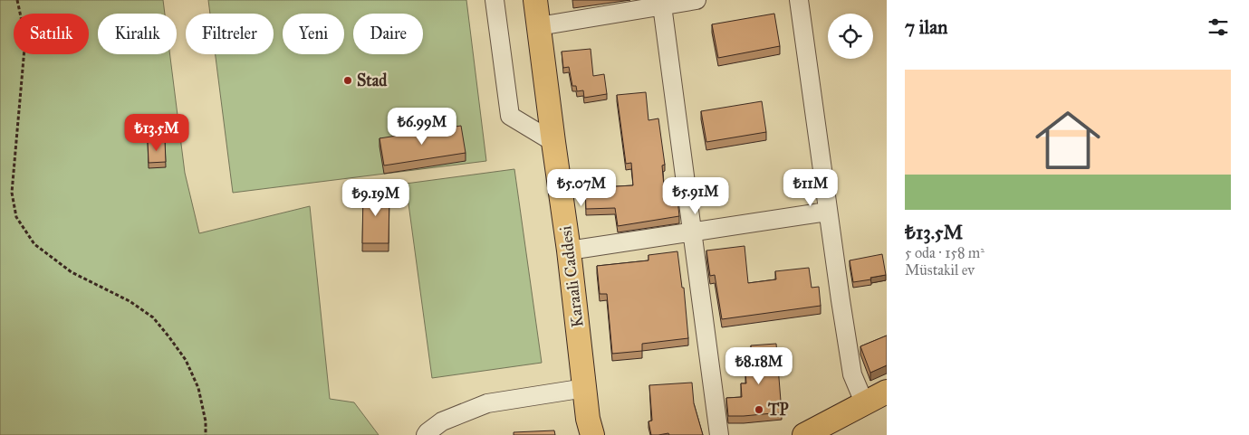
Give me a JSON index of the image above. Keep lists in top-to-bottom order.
{
  "streets": {
    "main road": ["Karaali Caddesi"]
  },
  "places": ["Stad", "TP"],
  "page": {
    "heading": "7 ilan",
    "chip": [
      "Satılık",
      "Kiralık",
      "Filtreler",
      "Yeni",
      "Daire"
    ],
    "list": [
      {
        "name": "₺13.5M",
        "note": "5 oda · 158 m² · Müstakil ev"
      }
    ],
    "price": [
      "₺6.99M",
      "₺13.5M",
      "₺5.07M",
      "₺11M",
      "₺5.91M",
      "₺9.19M",
      "₺8.18M"
    ]
  }
}
